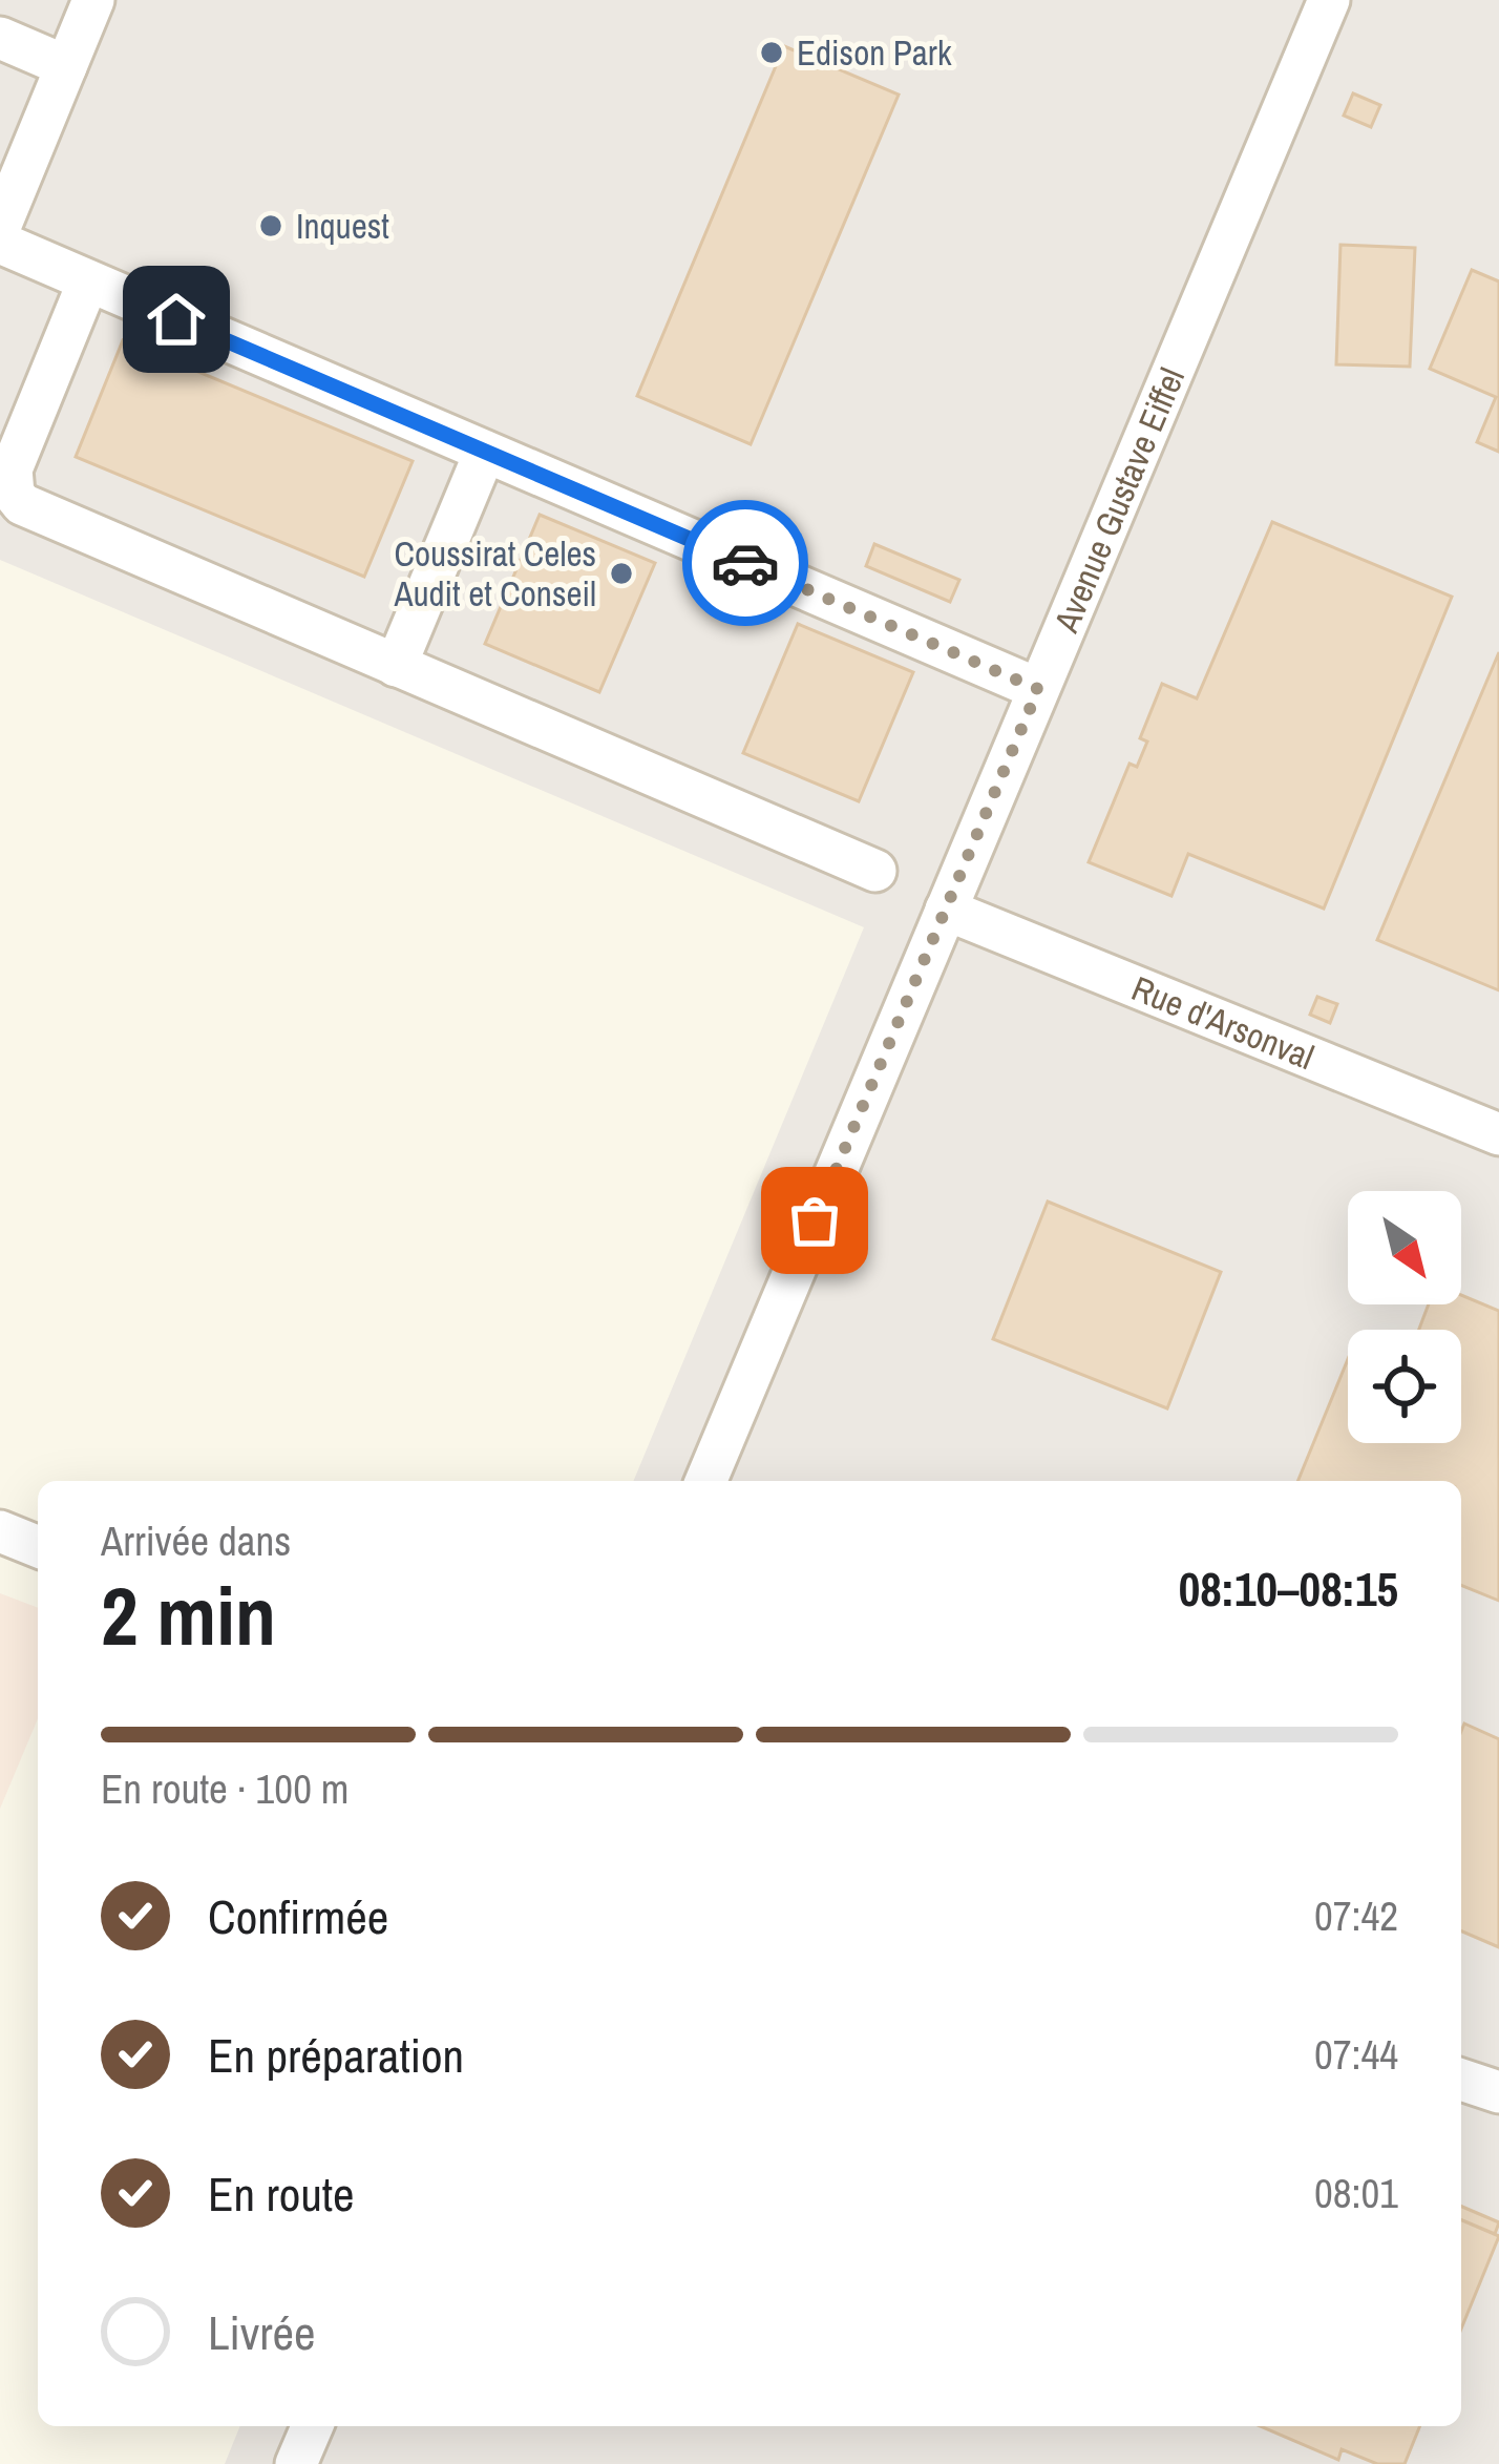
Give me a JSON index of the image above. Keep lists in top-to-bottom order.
{
  "streets": {
    "street": ["Avenue Gustave Eiffel", "Rue d'Arsonval"]
  },
  "crossings": [
    ["Avenue Gustave Eiffel", "Rue d'Arsonval"]
  ],
  "places": ["Edison Park", "Inquest", "Coussirat Celes Audit et Conseil"],
  "north": "bottom right",
  "page": {
    "heading": ["2 min", "Arrivée dans", "08:10–08:15"],
    "bar": "En route · 100 m",
    "list": [
      ["Confirmée", "07:42"],
      ["En préparation", "07:44"],
      ["En route", "08:01"],
      "Livrée"
    ]
  }
}
